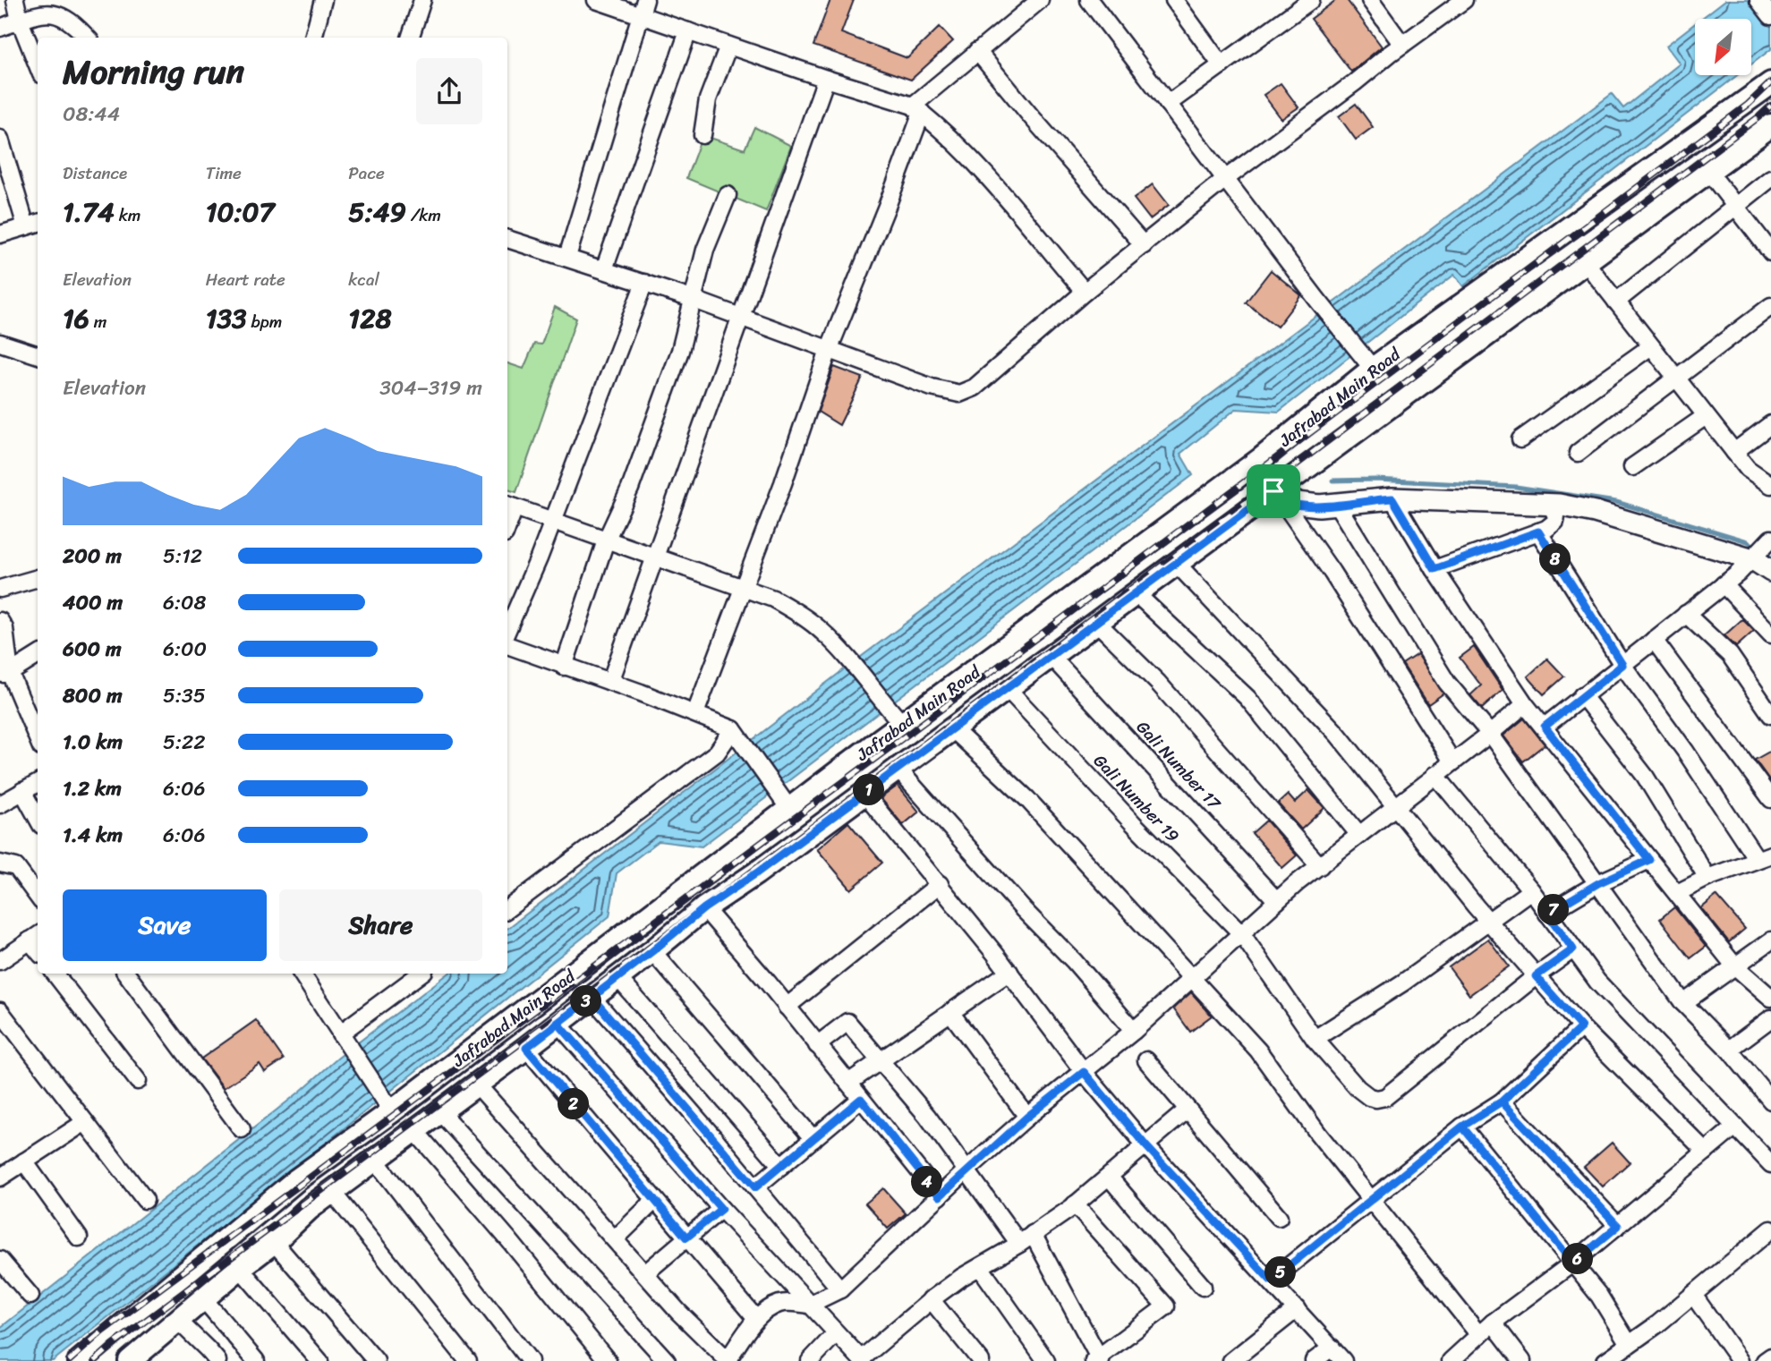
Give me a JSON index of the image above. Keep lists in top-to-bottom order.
{
  "streets": {
    "main road": ["Jafrabad Main Road"],
    "street": ["Gali Number 17", "Gali Number 19"]
  },
  "crossings": [
    ["Jafrabad Main Road", "Gali Number 17"],
    ["Jafrabad Main Road", "Gali Number 19"]
  ],
  "north": "bottom left",
  "page": {
    "heading": ["Morning run", "08:44"],
    "stats": [
      ["Distance", "1.74 km"],
      ["Time", "10:07"],
      ["Pace", "5:49 /km"],
      ["Elevation", "16 m"],
      ["Heart rate", "133 bpm"],
      ["kcal", "128"]
    ],
    "chart": ["Elevation", "304–319 m"],
    "list": [
      {
        "name": "200 m",
        "note": "5:12"
      },
      {
        "name": "400 m",
        "note": "6:08"
      },
      {
        "name": "600 m",
        "note": "6:00"
      },
      {
        "name": "800 m",
        "note": "5:35"
      },
      {
        "name": "1.0 km",
        "note": "5:22"
      },
      {
        "name": "1.2 km",
        "note": "6:06"
      },
      {
        "name": "1.4 km",
        "note": "6:06"
      }
    ],
    "pins": [
      "8",
      "1",
      "7",
      "3",
      "2",
      "4",
      "6",
      "5"
    ],
    "buttons": ["Save", "Share"]
  }
}
